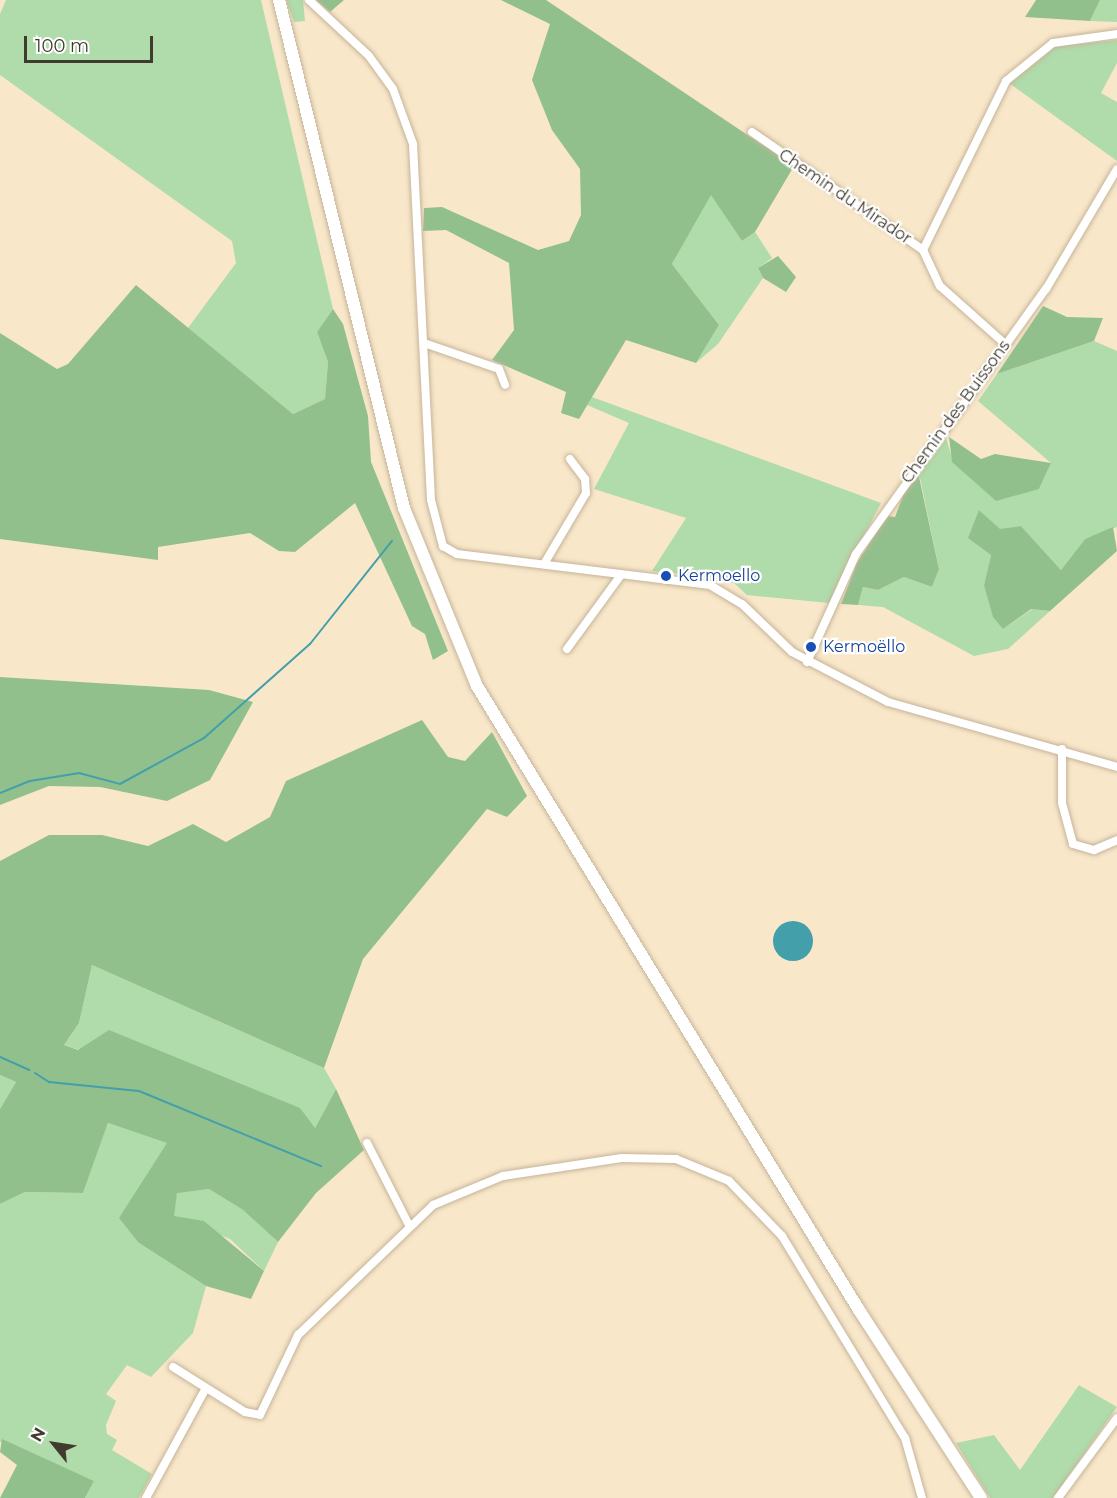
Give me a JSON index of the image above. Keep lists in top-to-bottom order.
{
  "streets": {
    "street": ["Chemin du Mirador", "Chemin des Buissons"]
  },
  "crossings": [
    ["Chemin du Mirador", "Chemin des Buissons"]
  ],
  "places": ["Kermoello", "Kermoëllo"],
  "scale_bar": "100 m",
  "north": "top left"
}
